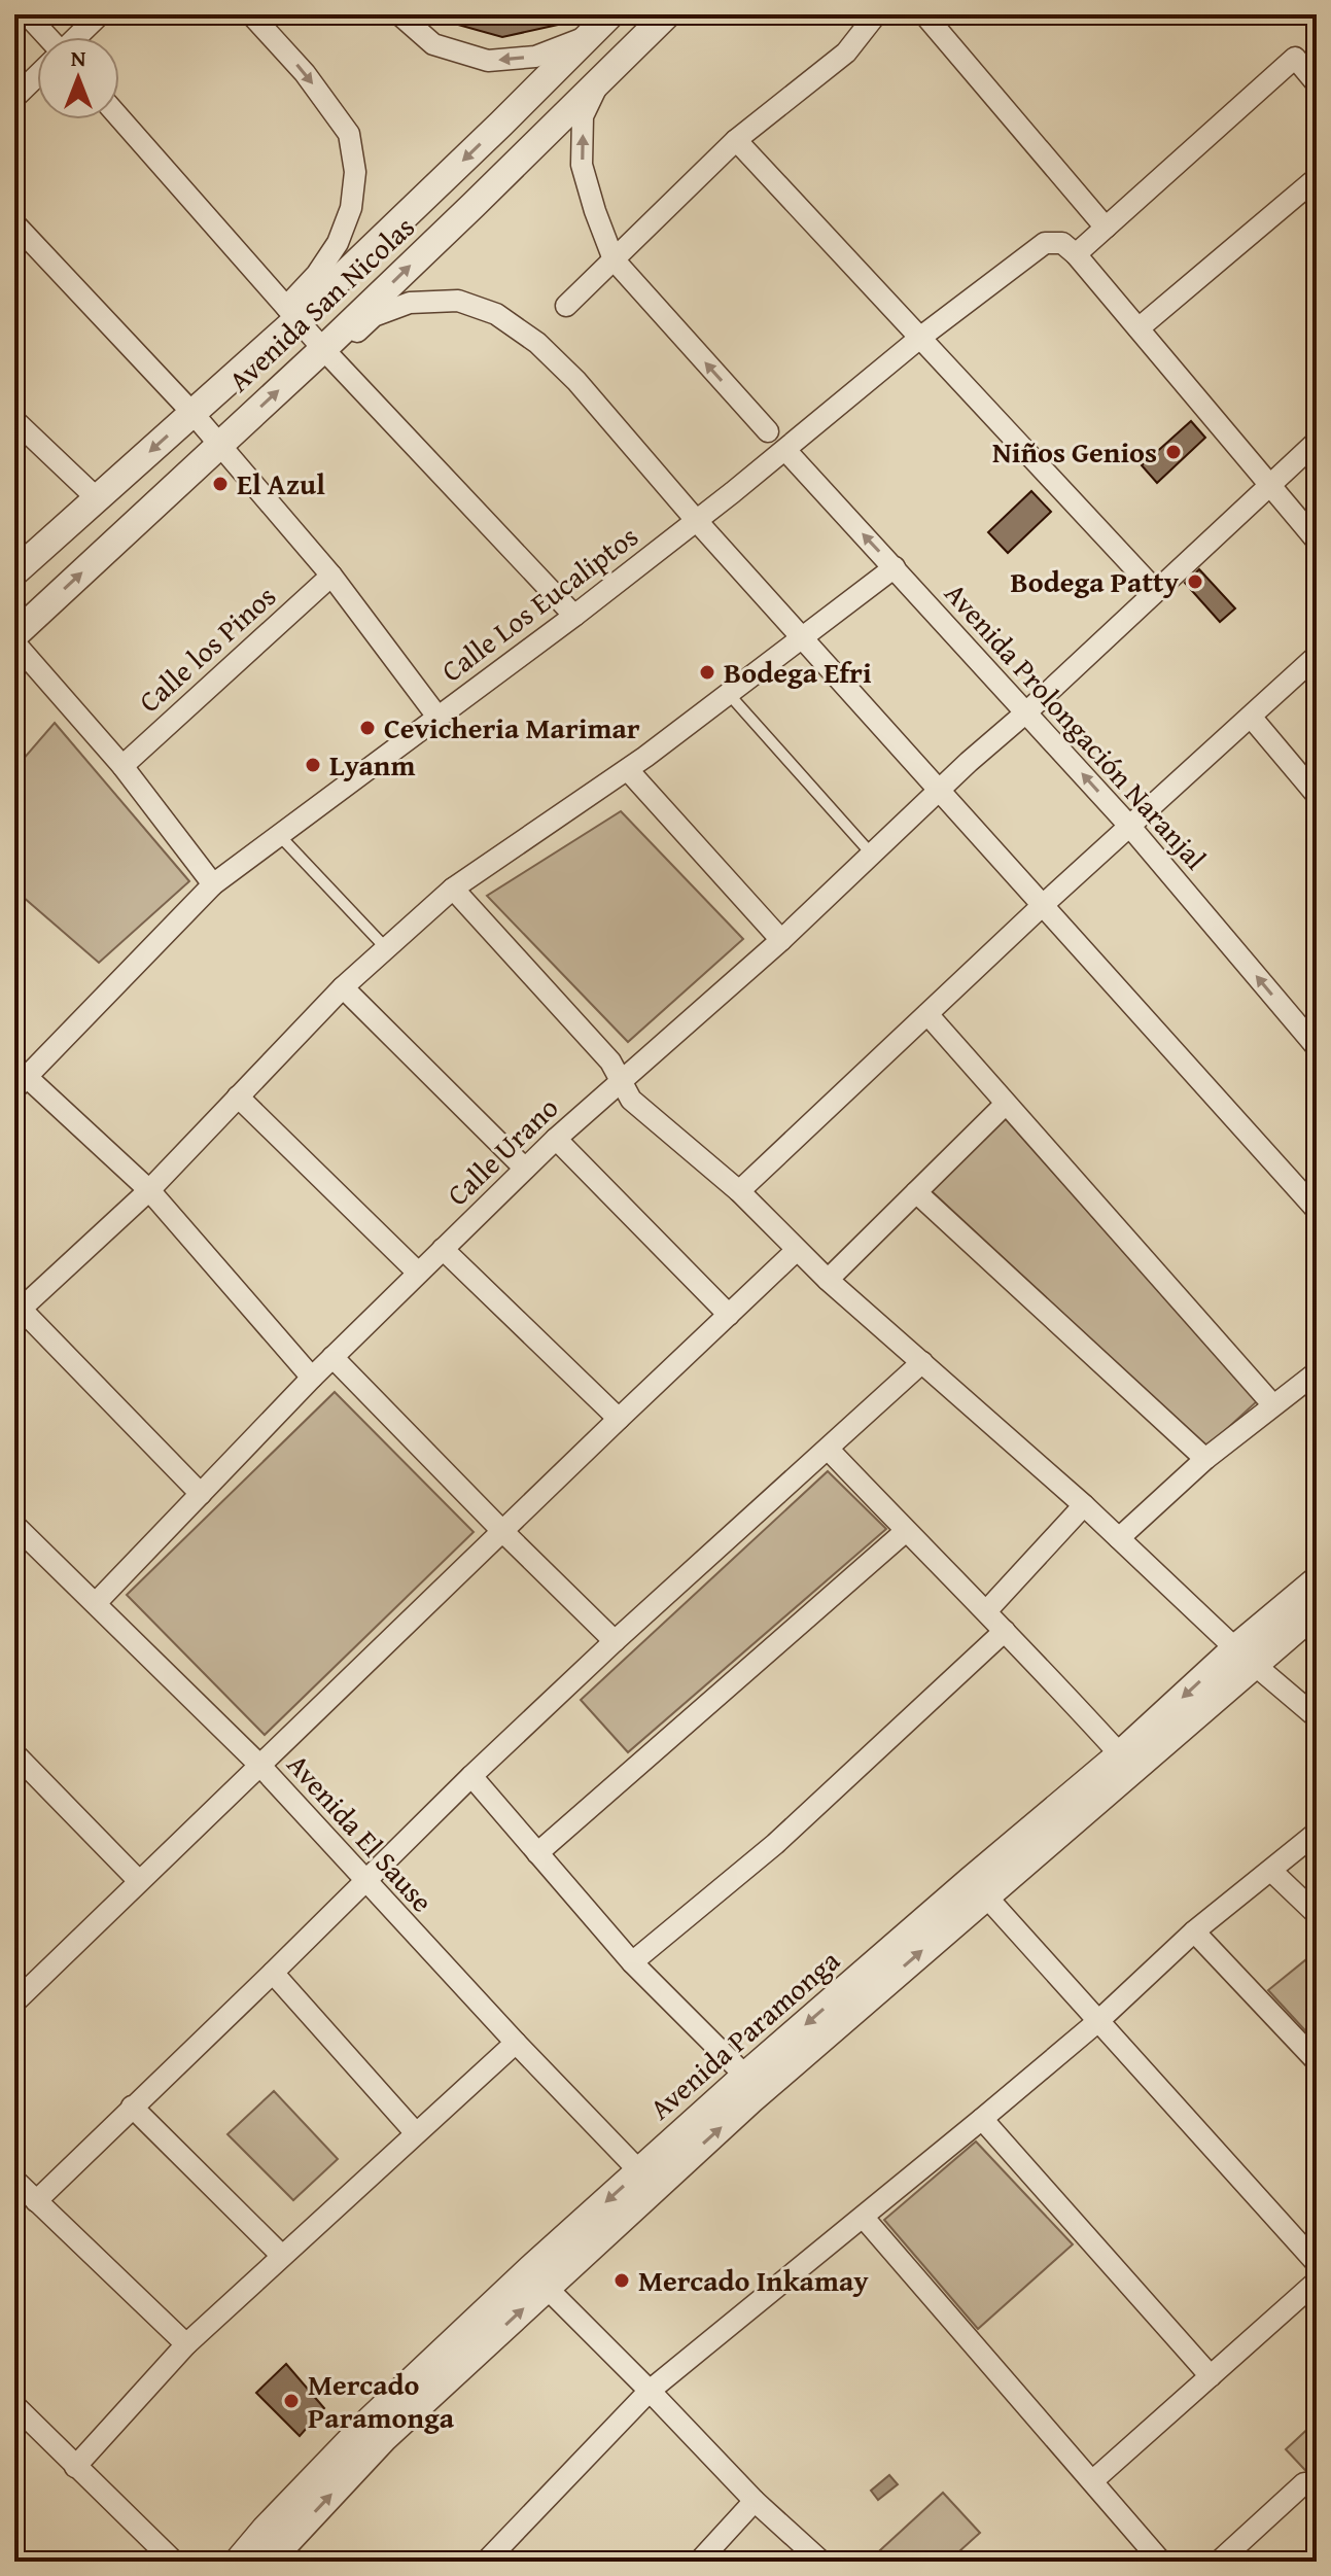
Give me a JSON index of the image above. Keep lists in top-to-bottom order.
{
  "streets": {
    "street": [
      "Avenida San Nicolas",
      "Calle Los Eucaliptos",
      "Calle los Pinos",
      "Avenida Prolongación Naranjal",
      "Calle Urano",
      "Avenida El Sause",
      "Avenida Paramonga"
    ]
  },
  "crossings": [
    ["Calle Los Eucaliptos", "Avenida Prolongación Naranjal"],
    ["Avenida Prolongación Naranjal", "Calle Urano"],
    ["Calle Urano", "Avenida El Sause"],
    ["Avenida El Sause", "Avenida Paramonga"]
  ],
  "places": [
    "Niños Genios",
    "El Azul",
    "Bodega Patty",
    "Bodega Efri",
    "Cevicheria Marimar",
    "Lyanm",
    "Mercado Inkamay",
    "Mercado Paramonga"
  ],
  "north": "top"
}
